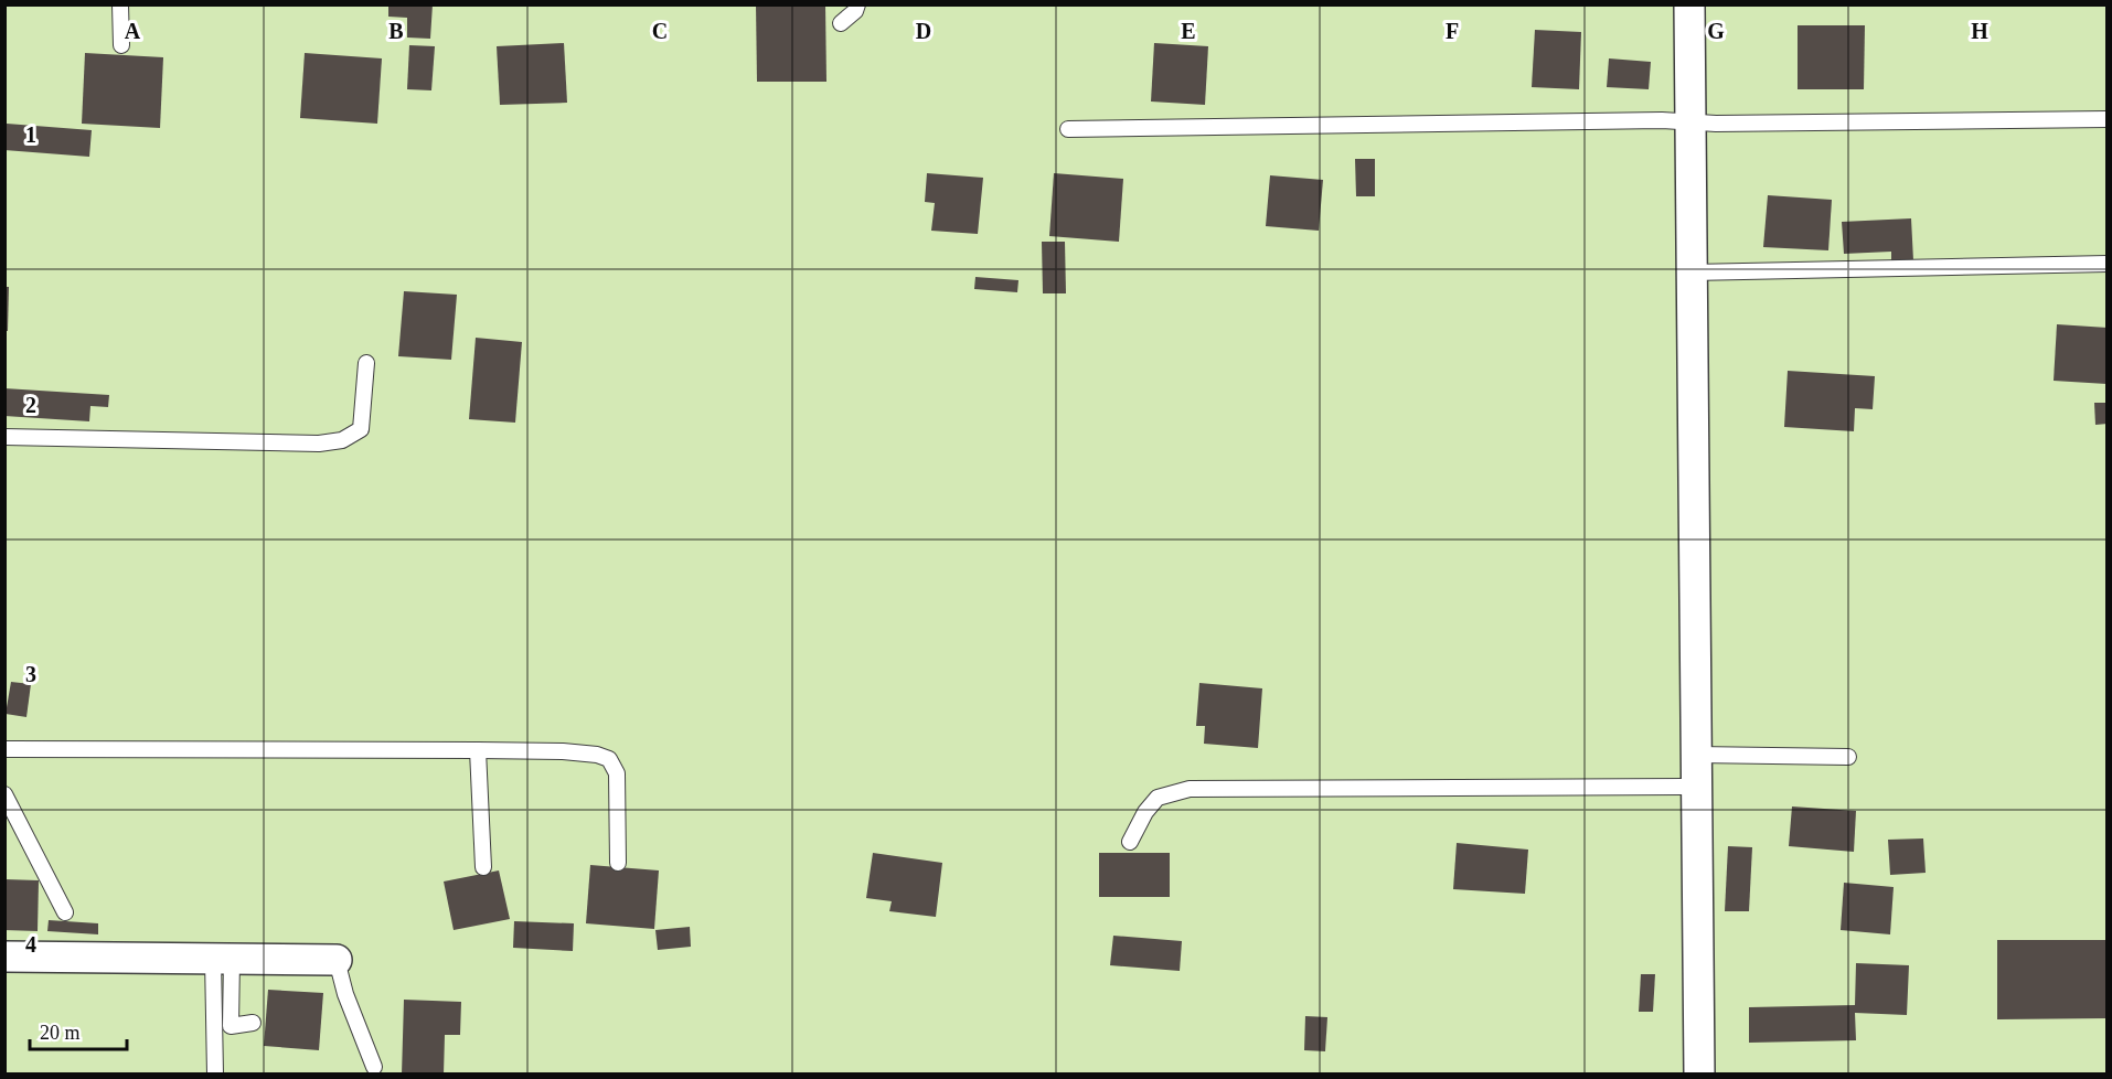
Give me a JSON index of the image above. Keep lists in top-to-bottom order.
{
  "scale_bar": "20 m",
  "grid": {
    "columns": [
      "A",
      "B",
      "C",
      "D",
      "E",
      "F",
      "G",
      "H"
    ],
    "rows": [
      "1",
      "2",
      "3",
      "4"
    ]
  }
}
